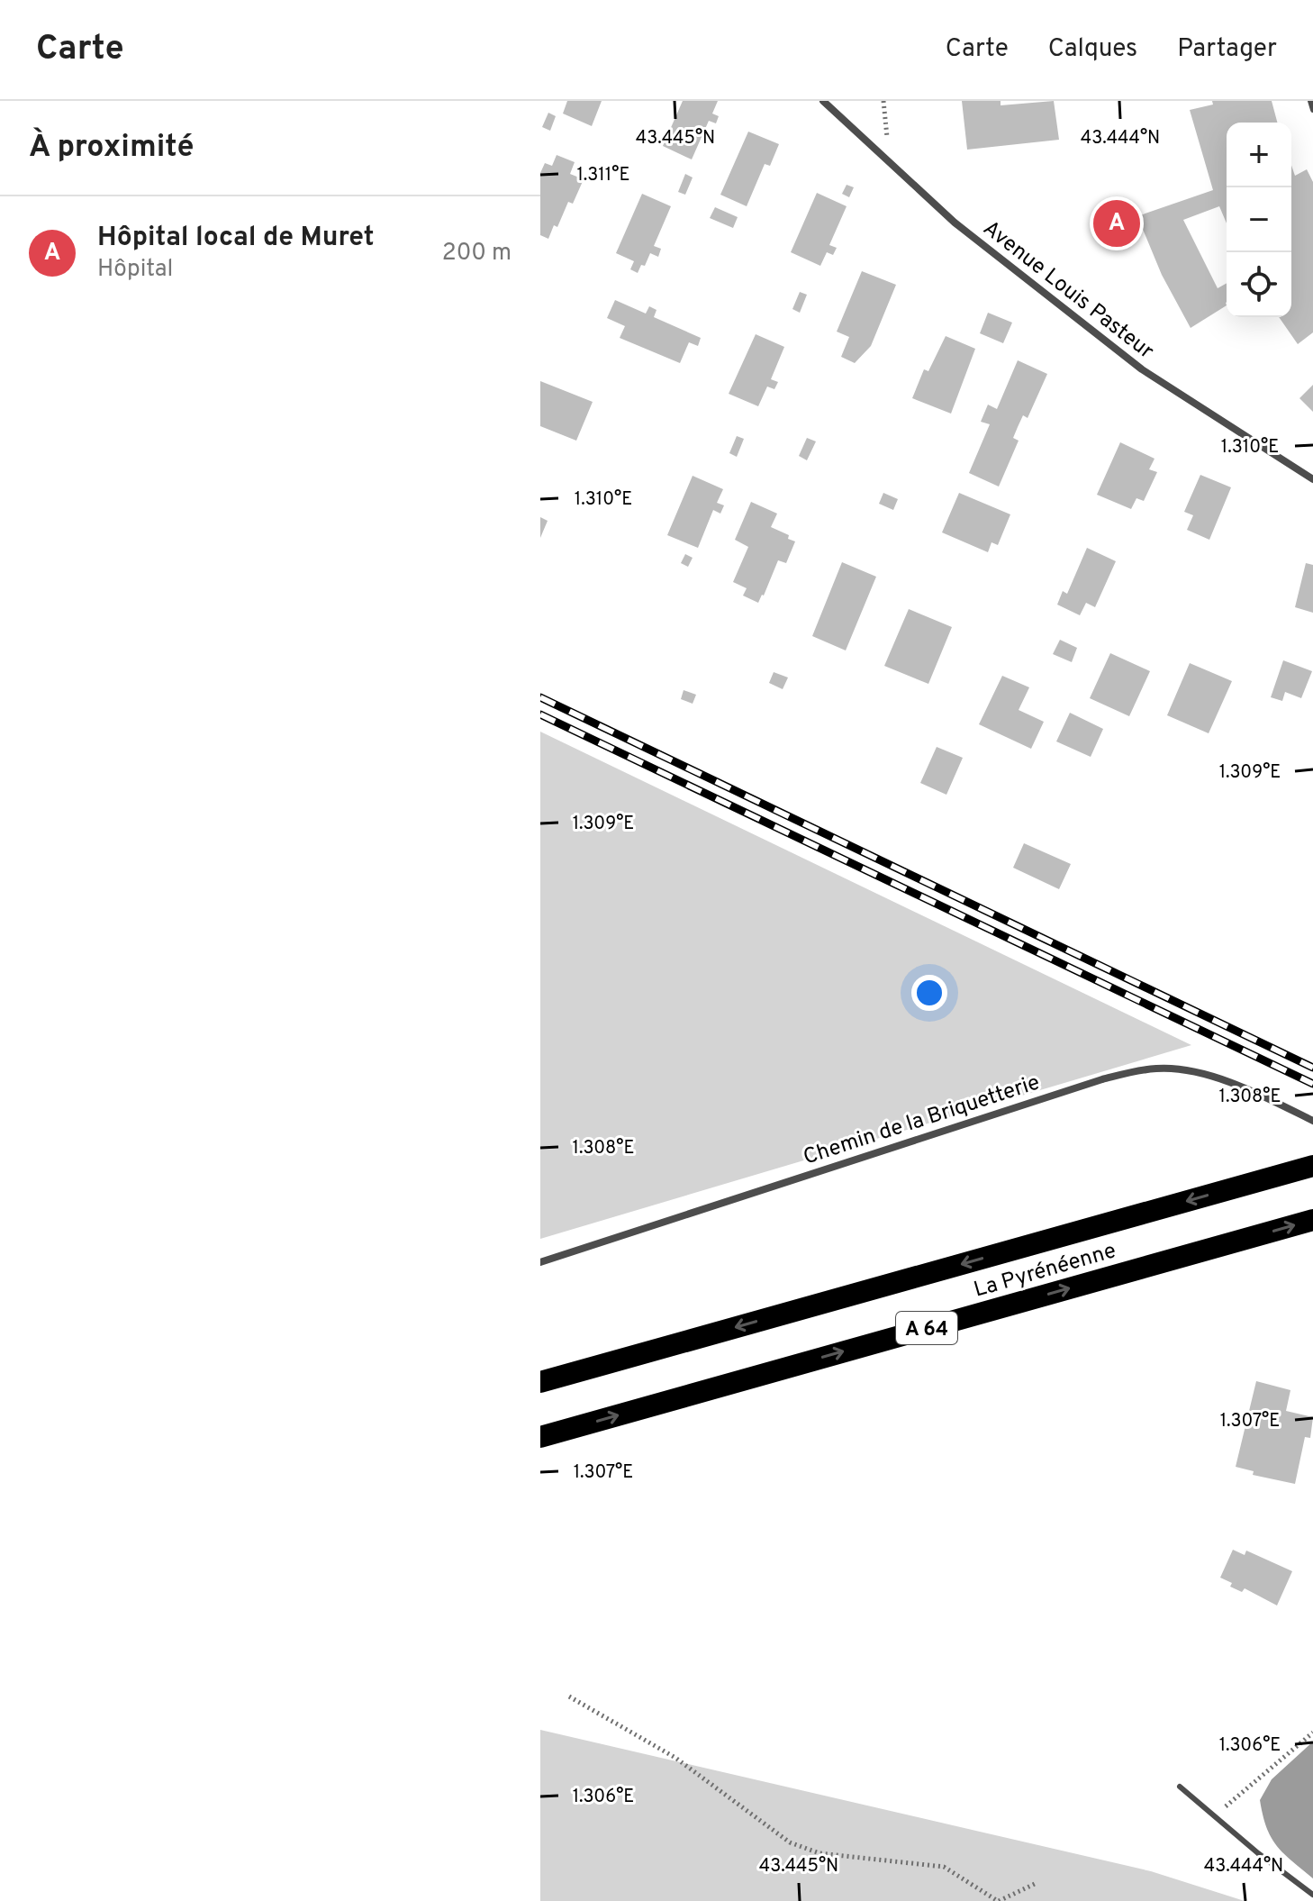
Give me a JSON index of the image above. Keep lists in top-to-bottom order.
{
  "streets": {
    "highway": ["La Pyrénéenne", "A 64"],
    "street": ["Avenue Louis Pasteur", "Chemin de la Briquetterie"]
  },
  "page": {
    "header": "Carte",
    "nav": ["Carte", "Calques", "Partager"],
    "heading": "À proximité",
    "map_buttons": ["+", "−"],
    "list": [
      {
        "mark": "A",
        "name": "Hôpital local de Muret",
        "note": "Hôpital",
        "value": "200 m"
      }
    ],
    "pins": "A"
  },
  "coordinates": [
    "43.445°N",
    "43.444°N",
    "1.311°E",
    "1.310°E",
    "1.309°E",
    "1.308°E",
    "1.307°E",
    "1.306°E"
  ]
}
